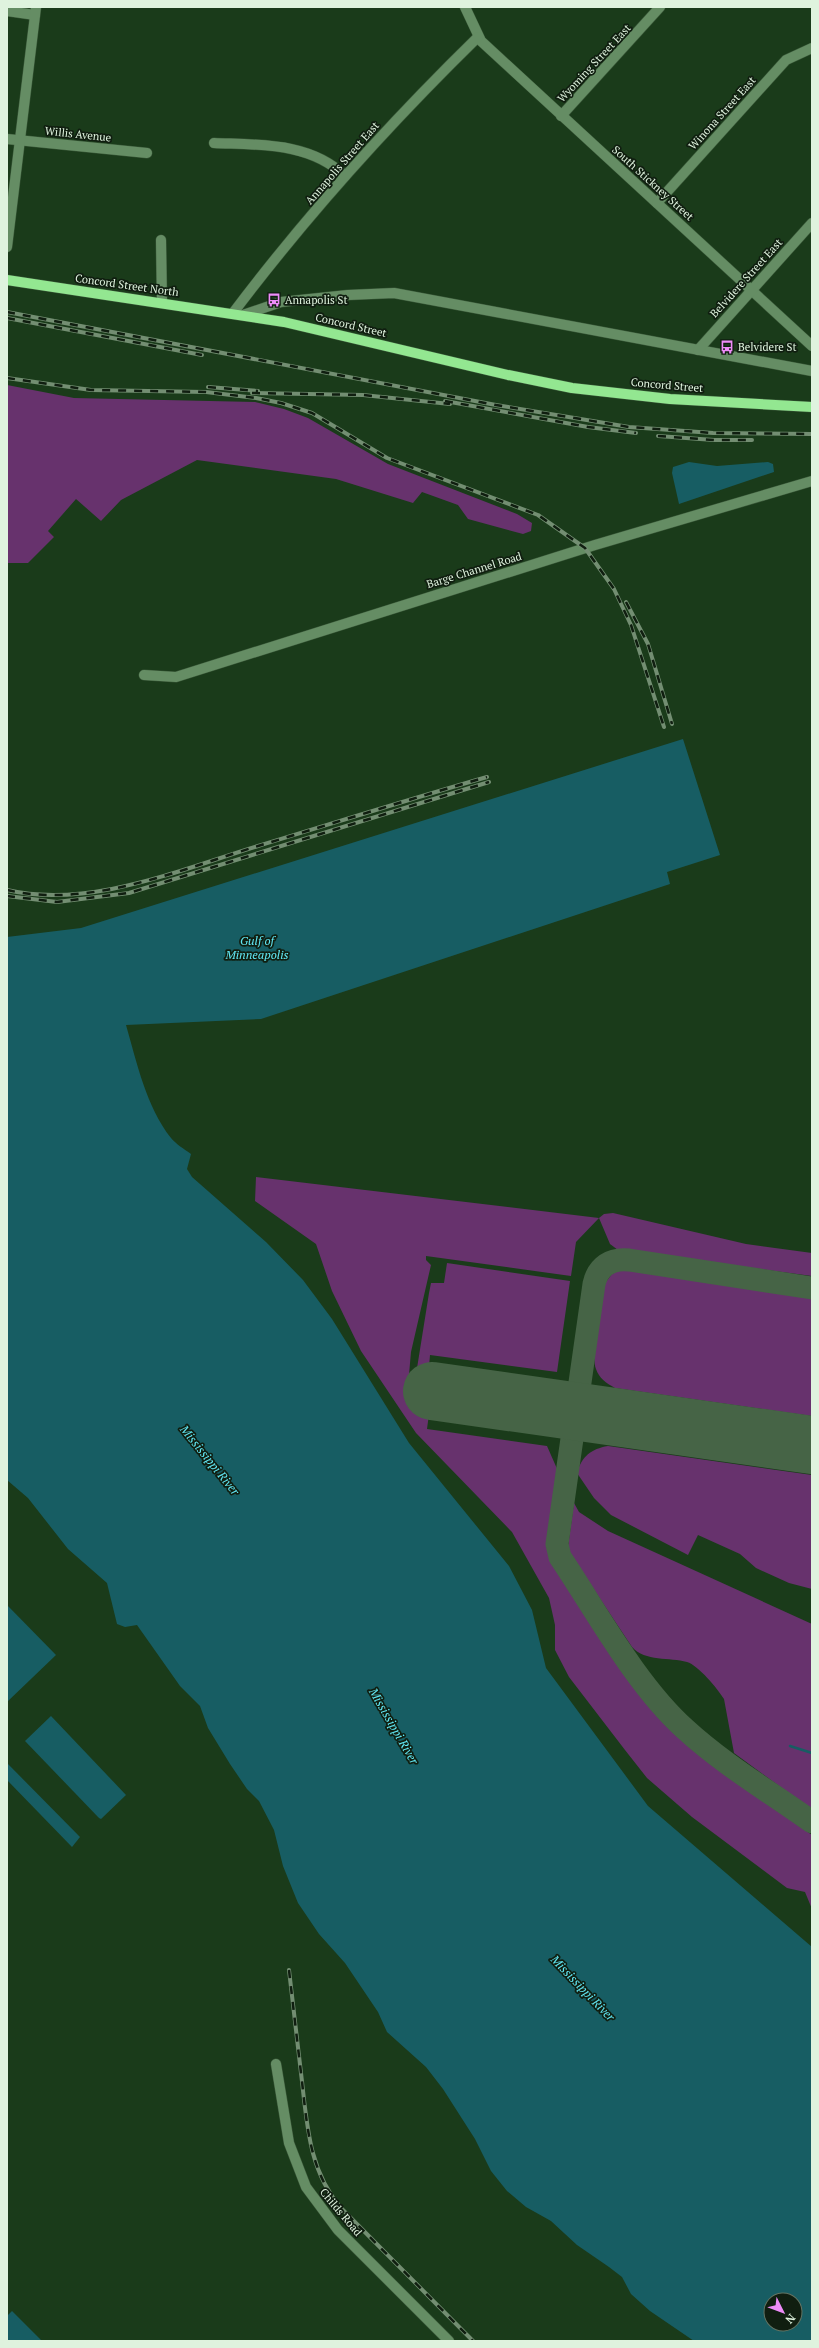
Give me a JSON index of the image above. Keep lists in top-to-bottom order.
{
  "streets": {
    "main road": ["Concord Street North", "Concord Street"],
    "street": [
      "Wyoming Street East",
      "Winona Street East",
      "Willis Avenue",
      "Annapolis Street East",
      "South Stickney Street",
      "Belvidere Street East",
      "Barge Channel Road",
      "Childs Road"
    ]
  },
  "crossings": [
    ["Wyoming Street East", "South Stickney Street"],
    ["Winona Street East", "South Stickney Street"],
    ["Annapolis Street East", "South Stickney Street"],
    ["Annapolis Street East", "Concord Street North"],
    ["Annapolis Street East", "Concord Street"],
    ["South Stickney Street", "Belvidere Street East"],
    ["Belvidere Street East", "Concord Street"],
    ["Concord Street North", "Concord Street"]
  ],
  "water": ["Gulf of Minneapolis", "Mississippi River"],
  "places": {
    "bus stop": ["Annapolis St", "Belvidere St"]
  },
  "north": "bottom right"
}
